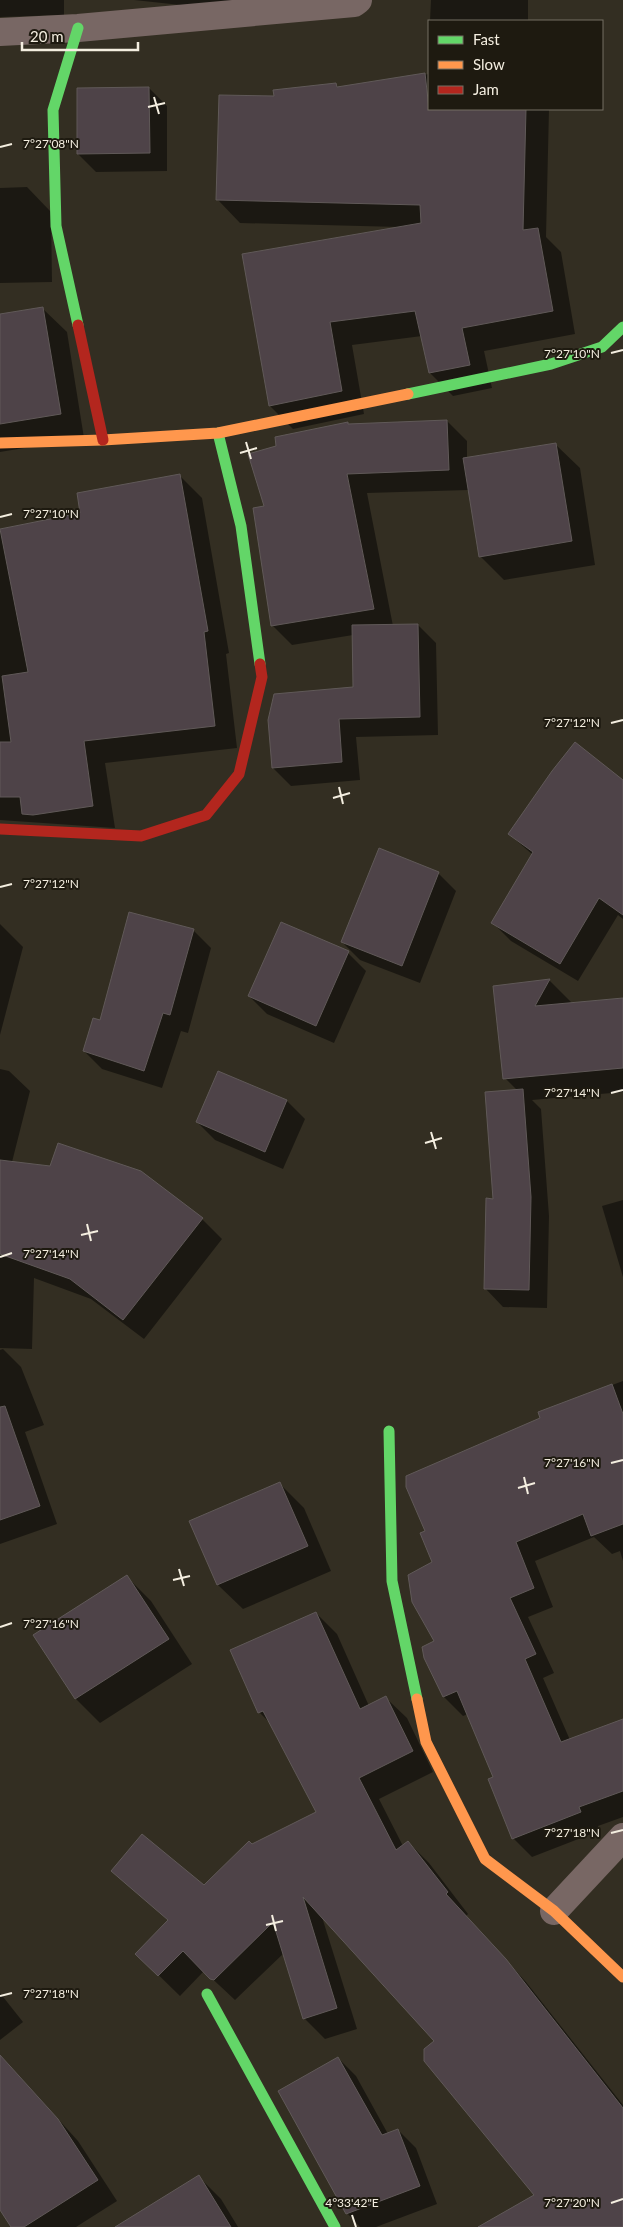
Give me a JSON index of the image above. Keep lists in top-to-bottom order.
{
  "legend": ["Fast", "Slow", "Jam"],
  "scale_bar": "20 m",
  "coordinates": [
    "7°27'08\"N",
    "7°27'10\"N",
    "7°27'12\"N",
    "7°27'14\"N",
    "7°27'16\"N",
    "7°27'18\"N",
    "4°33'42\"E",
    "7°27'20\"N"
  ]
}
